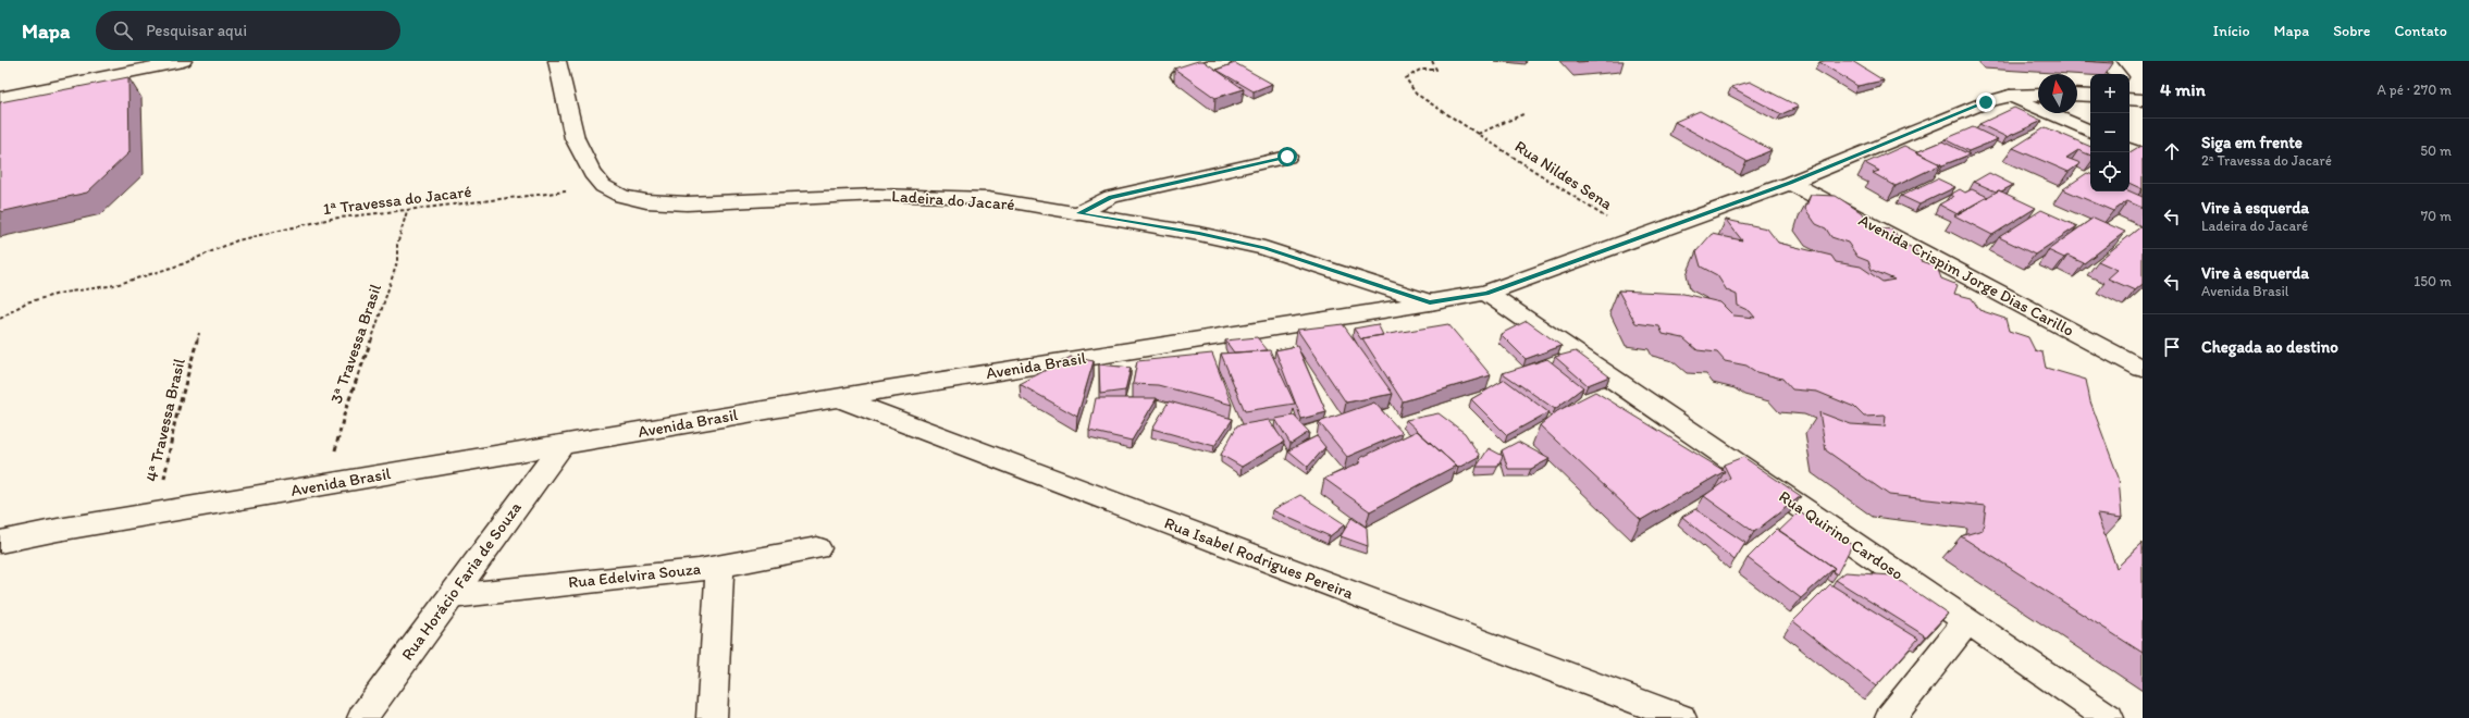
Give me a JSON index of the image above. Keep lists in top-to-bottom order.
{
  "streets": {
    "street": [
      "Ladeira do Jacaré",
      "Avenida Crispim Jorge Dias Carillo",
      "Avenida Brasil",
      "Rua Quirino Cardoso",
      "Rua Isabel Rodrigues Pereira",
      "Rua Edelvira Souza",
      "Rua Horácio Faria de Souza"
    ],
    "path": [
      "Rua Nildes Sena",
      "1ª Travessa do Jacaré",
      "3ª Travessa Brasil",
      "4ª Travessa Brasil"
    ]
  },
  "crossings": [
    ["Rua Nildes Sena", "Avenida Brasil"],
    ["1ª Travessa do Jacaré", "Ladeira do Jacaré"],
    ["1ª Travessa do Jacaré", "3ª Travessa Brasil"],
    ["Ladeira do Jacaré", "Avenida Brasil"],
    ["Avenida Crispim Jorge Dias Carillo", "Avenida Brasil"],
    ["3ª Travessa Brasil", "Avenida Brasil"],
    ["Avenida Brasil", "4ª Travessa Brasil"],
    ["Avenida Brasil", "Rua Quirino Cardoso"],
    ["Avenida Brasil", "Rua Isabel Rodrigues Pereira"],
    ["Avenida Brasil", "Rua Horácio Faria de Souza"],
    ["Rua Edelvira Souza", "Rua Horácio Faria de Souza"]
  ],
  "north": "top",
  "page": {
    "header": "Mapa",
    "search": "Pesquisar aqui",
    "nav": [
      "Início",
      "Mapa",
      "Sobre",
      "Contato"
    ],
    "heading": ["4 min", "A pé · 270 m"],
    "map_buttons": ["+", "−"],
    "list": [
      ["Siga em frente", "2ª Travessa do Jacaré", "50 m"],
      ["Vire à esquerda", "Ladeira do Jacaré", "70 m"],
      ["Vire à esquerda", "Avenida Brasil", "150 m"],
      "Chegada ao destino"
    ]
  }
}
